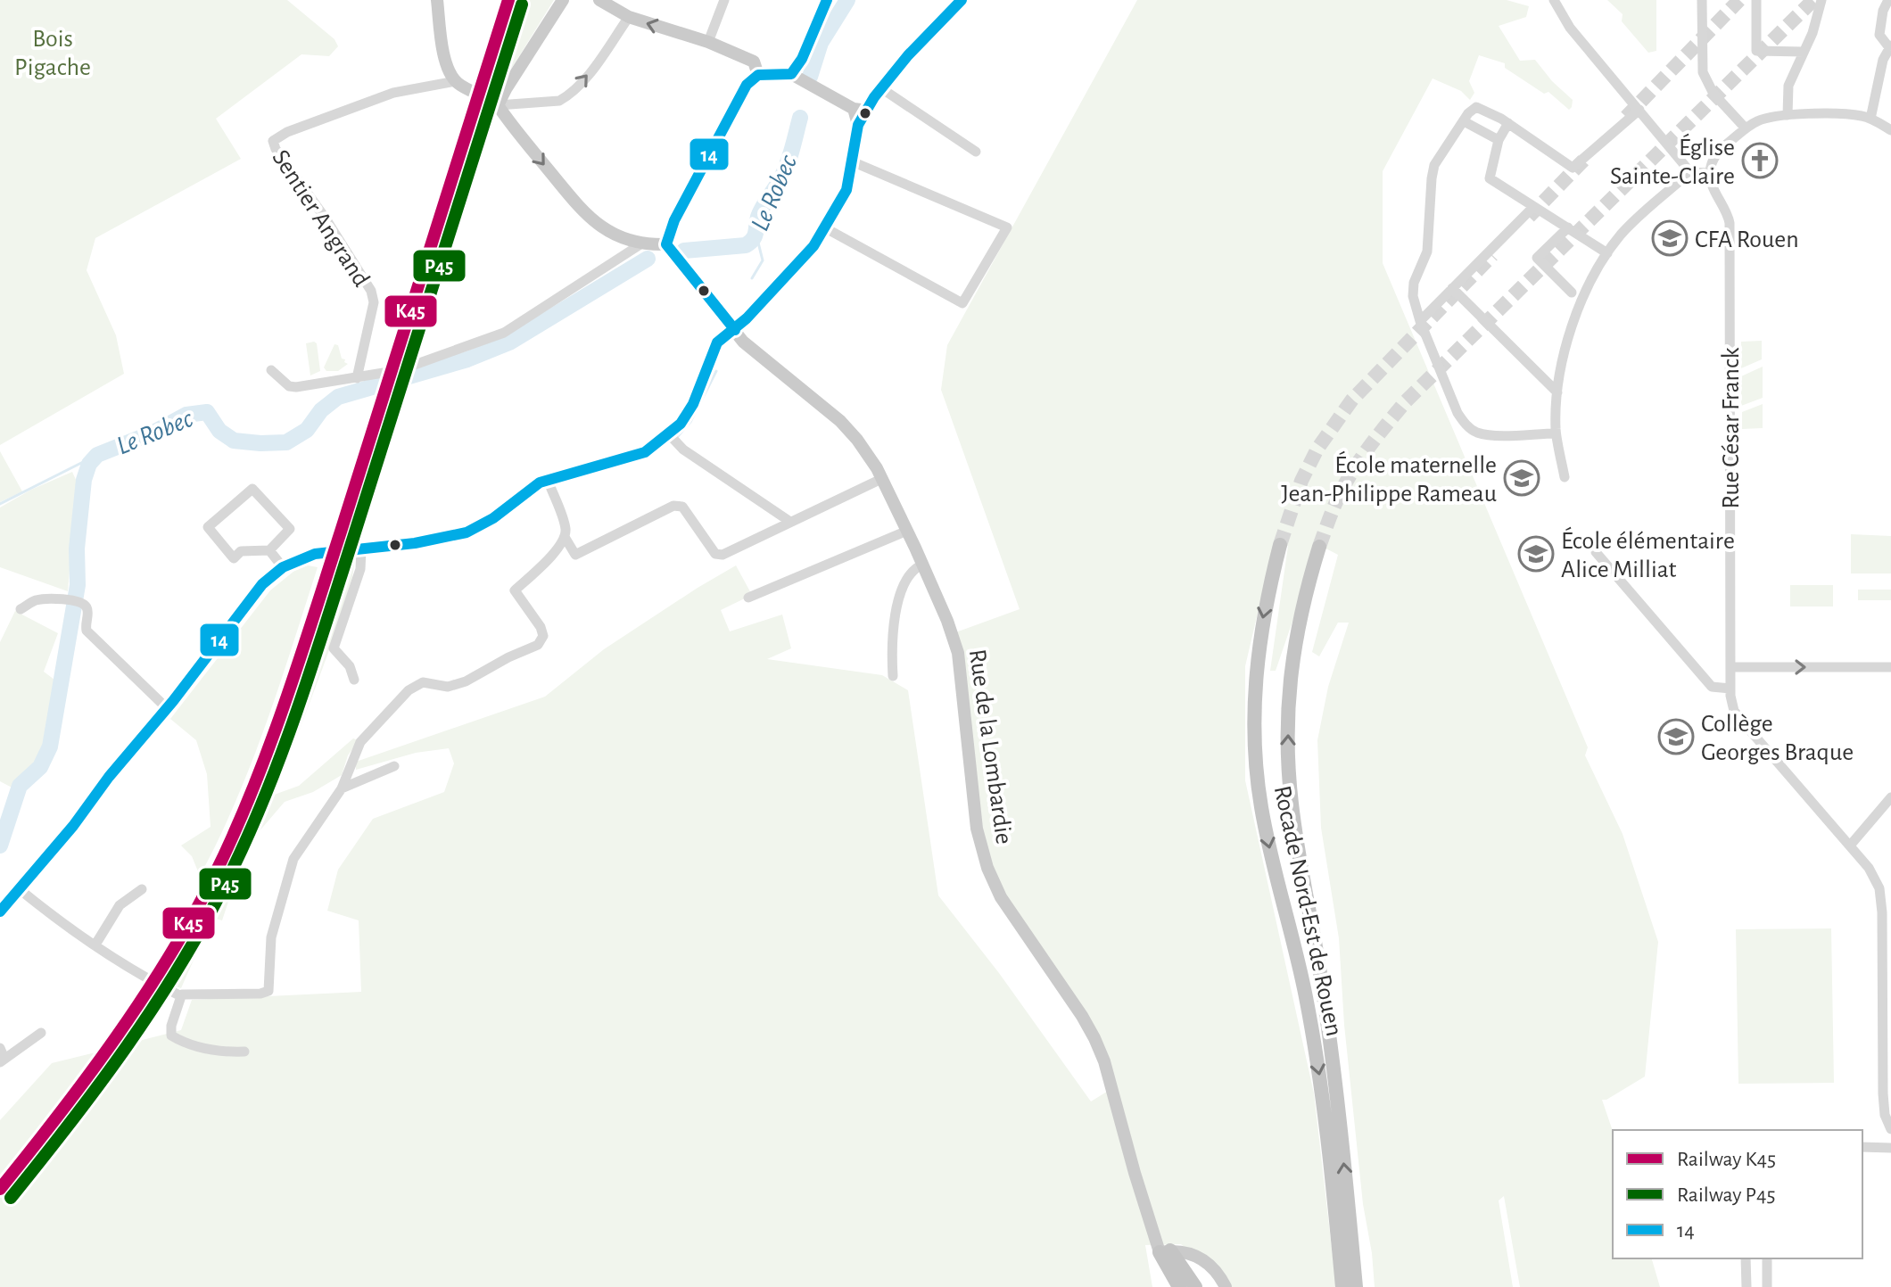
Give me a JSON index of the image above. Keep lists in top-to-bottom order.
{
  "streets": {
    "highway": ["Rocade Nord-Est de Rouen"],
    "main road": ["Rue de la Lombardie"],
    "street": ["Sentier Angrand", "Rue César Franck"]
  },
  "water": ["Le Robec"],
  "parks": ["Bois Pigache"],
  "places": {
    "church": ["Église Sainte-Claire"],
    "school or university": [
      "CFA Rouen",
      "École maternelle Jean-Philippe Rameau",
      "École élémentaire Alice Milliat",
      "Collège Georges Braque"
    ]
  },
  "lines": ["rail line K45", "transit line 14", "rail line P45"],
  "legend": ["Railway K45", "Railway P45", "14"]
}
